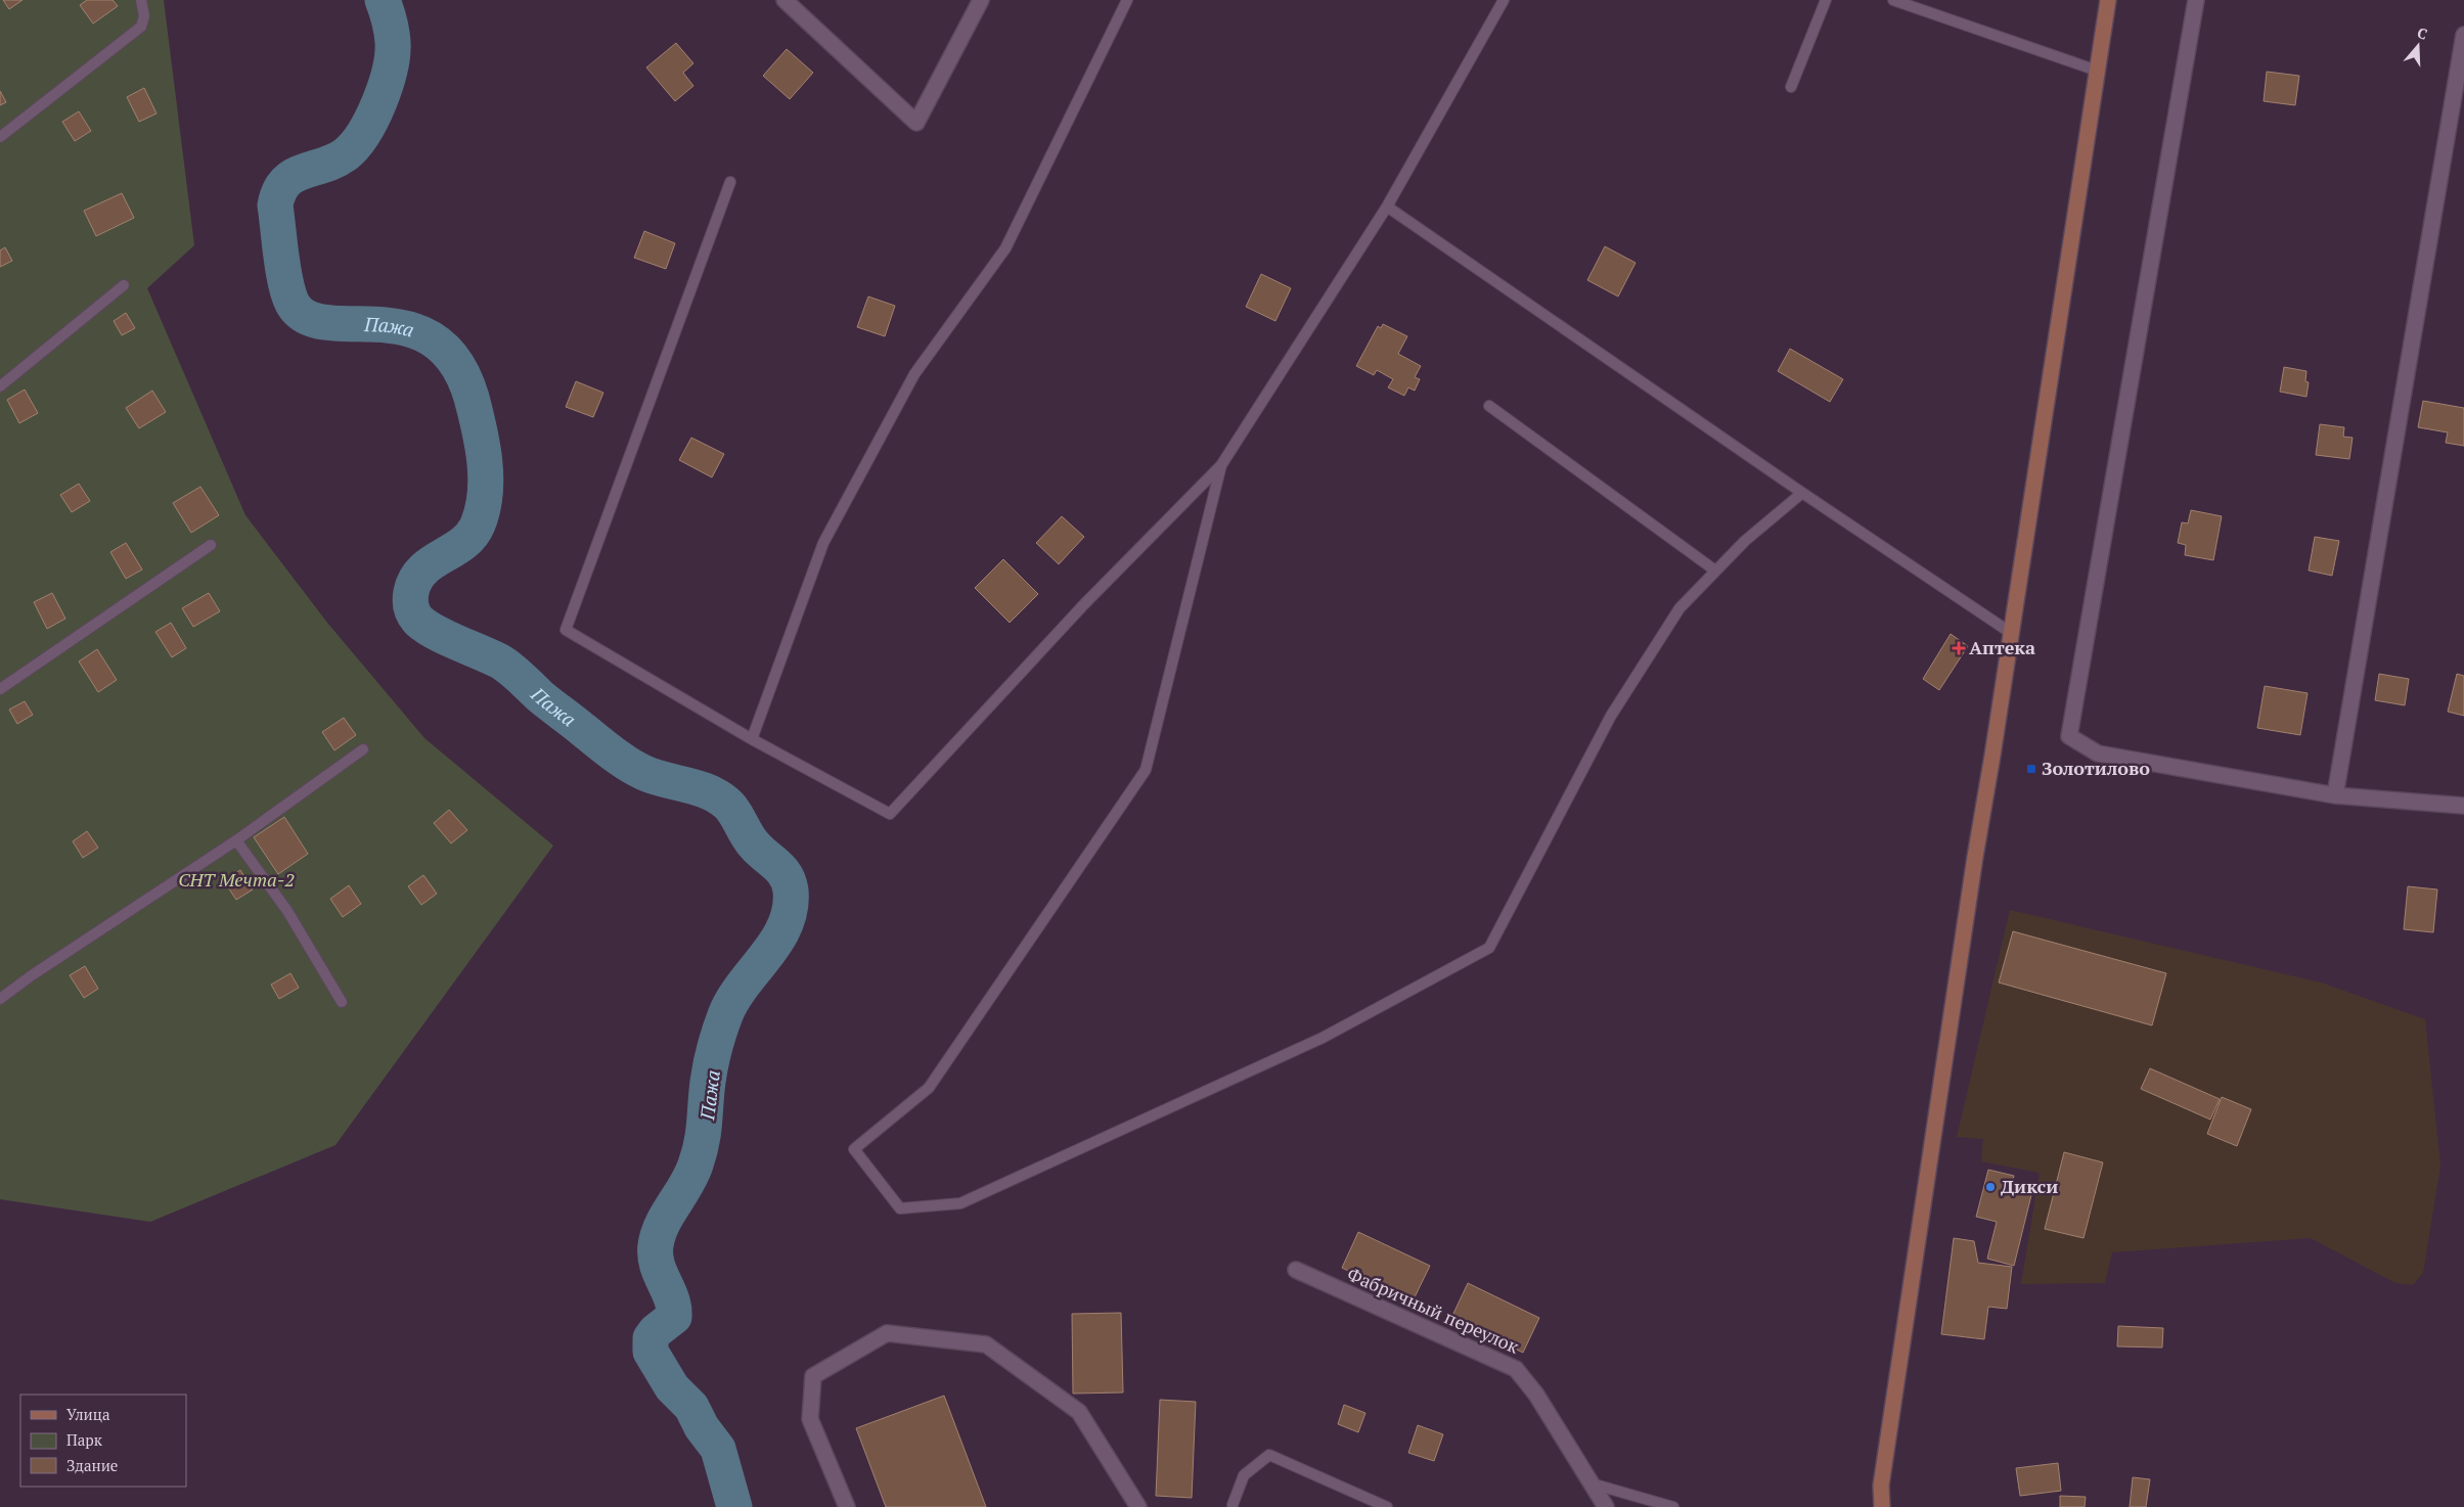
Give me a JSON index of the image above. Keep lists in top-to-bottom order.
{
  "streets": {
    "street": ["Фабричный переулок"]
  },
  "water": ["Пажа"],
  "parks": ["СНТ Мечта-2"],
  "places": {
    "health": ["Аптека"],
    "transit": ["Золотилово"],
    "other": ["Дикси"]
  },
  "legend": ["Улица", "Парк", "Здание"],
  "north": "top"
}
